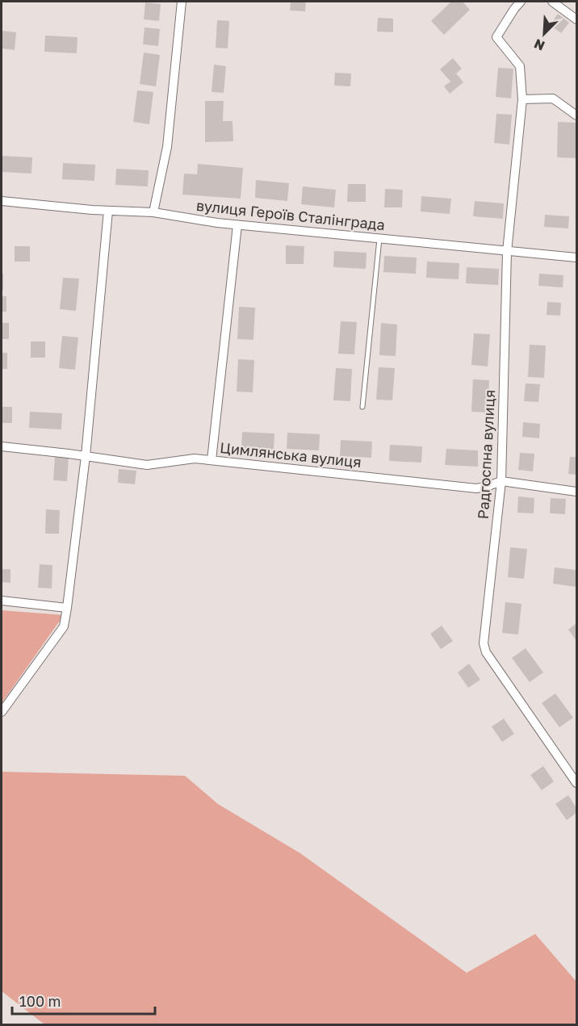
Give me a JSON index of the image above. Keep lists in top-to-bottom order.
{
  "streets": {
    "street": ["вулиця Героїв Сталінграда", "Радгоспна вулиця", "Цимлянська вулиця"]
  },
  "crossings": [
    ["вулиця Героїв Сталінграда", "Радгоспна вулиця"],
    ["Радгоспна вулиця", "Цимлянська вулиця"]
  ],
  "scale_bar": "100 m",
  "north": "bottom left"
}
